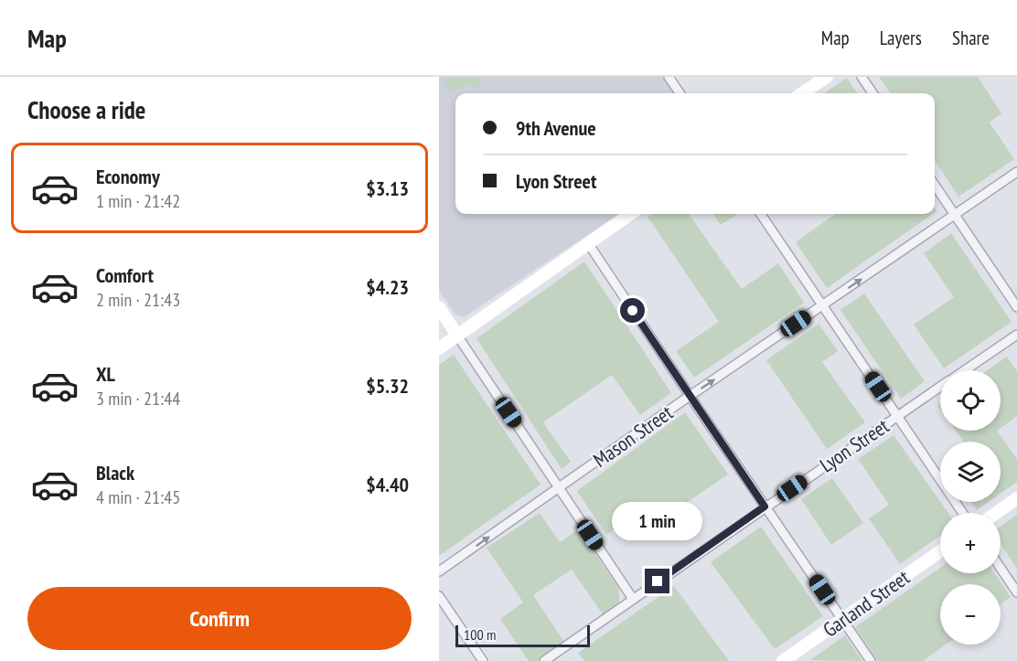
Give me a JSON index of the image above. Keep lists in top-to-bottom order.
{
  "streets": {
    "street": ["Mason Street", "Lyon Street", "Garland Street"]
  },
  "one_way": ["Mason Street"],
  "scale_bar": "100 m",
  "page": {
    "header": "Map",
    "nav": ["Map", "Layers", "Share"],
    "heading": "Choose a ride",
    "banner": ["9th Avenue", "Lyon Street"],
    "list": [
      {
        "name": "Economy",
        "note": "1 min · 21:42",
        "value": "$3.13"
      },
      {
        "name": "Comfort",
        "note": "2 min · 21:43",
        "value": "$4.23"
      },
      {
        "name": "XL",
        "note": "3 min · 21:44",
        "value": "$5.32"
      },
      {
        "name": "Black",
        "note": "4 min · 21:45",
        "value": "$4.40"
      }
    ],
    "map_buttons": ["+", "−"],
    "bubble": "1 min",
    "buttons": "Confirm",
    "scale": "100 m"
  }
}
